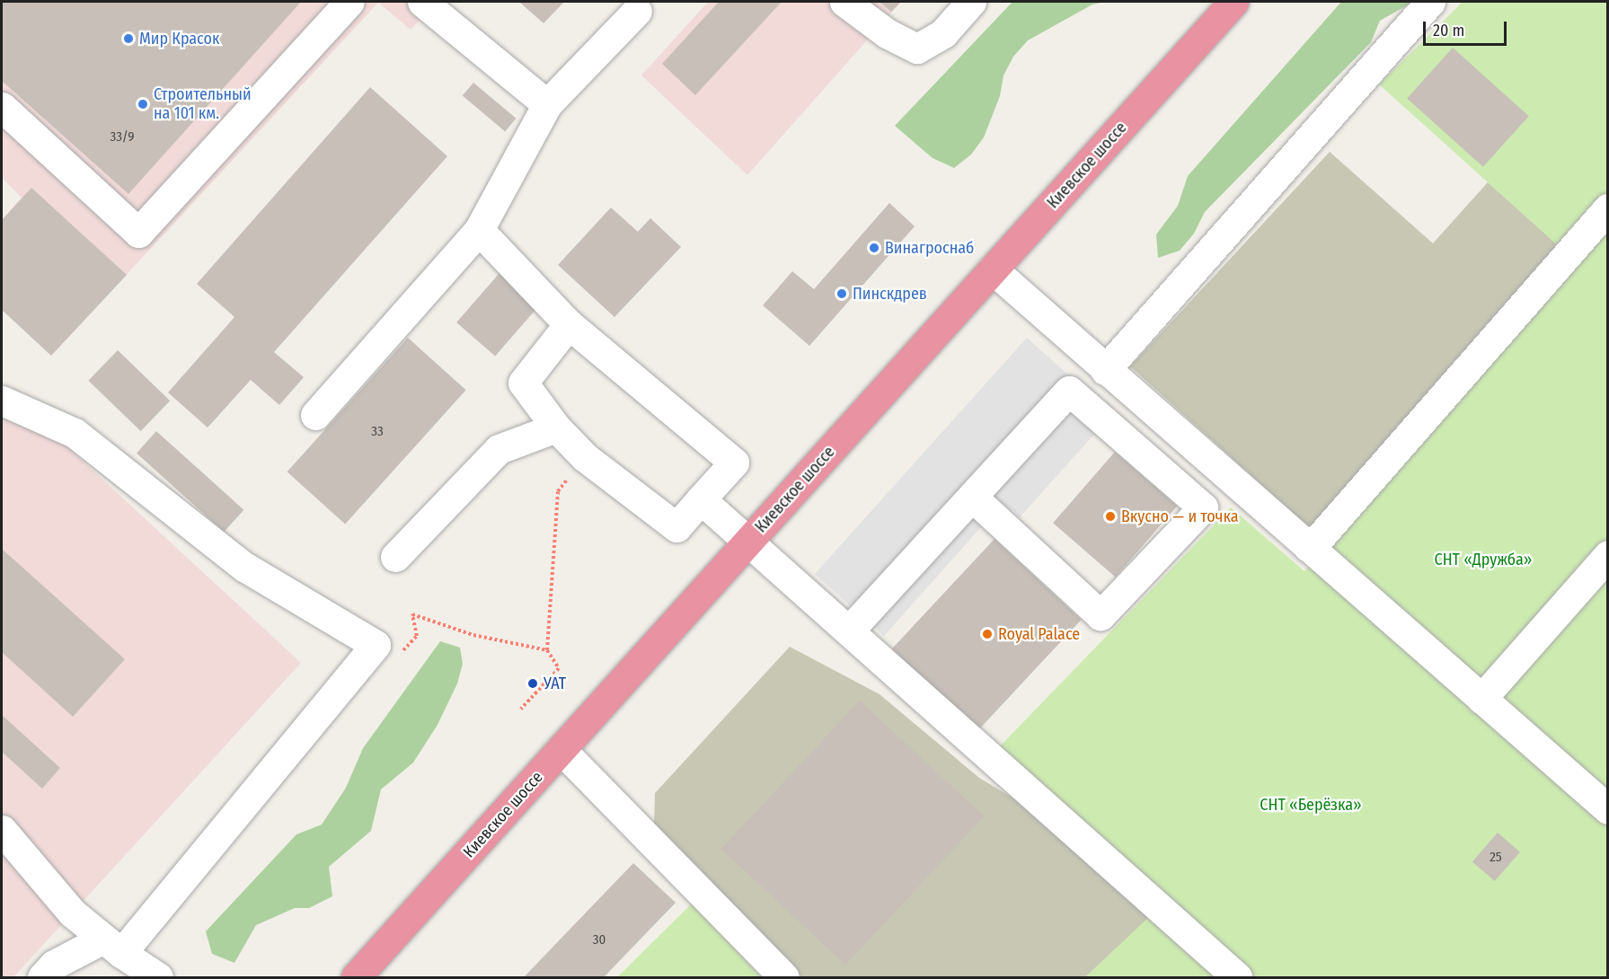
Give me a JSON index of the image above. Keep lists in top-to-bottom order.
{
  "streets": {
    "highway": ["Киевское шоссе"]
  },
  "parks": ["СНТ «Дружба»", "СНТ «Берёзка»"],
  "places": [
    "Мир Красок",
    "Строительный на 101 км.",
    "Винагроснаб",
    "Пинскдрев",
    "Вкусно — и точка",
    "Royal Palace",
    "УАТ"
  ],
  "house_numbers": [
    "33/9",
    "33",
    "25",
    "30"
  ],
  "scale_bar": "20 m"
}
